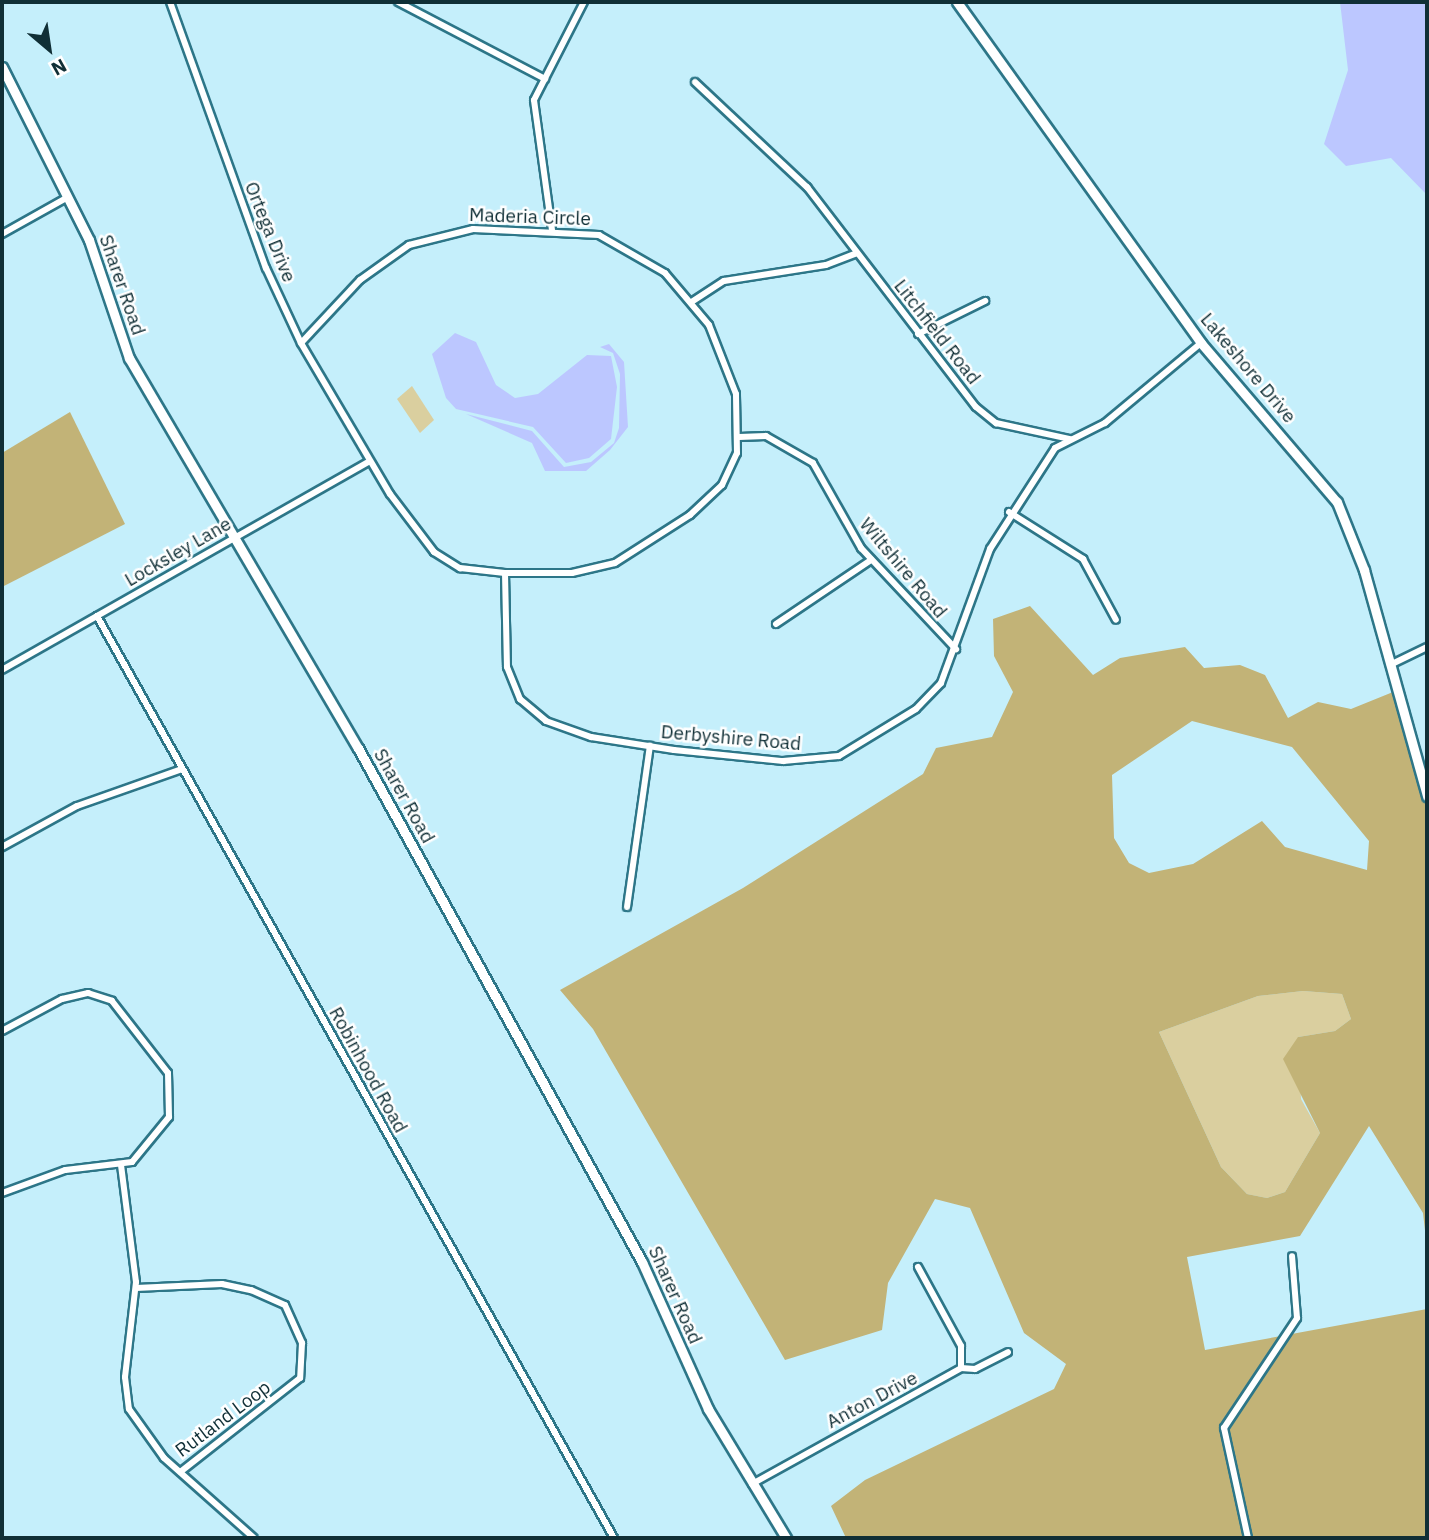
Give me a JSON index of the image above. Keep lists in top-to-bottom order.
{
  "streets": {
    "street": [
      "Maderia Circle",
      "Ortega Drive",
      "Sharer Road",
      "Litchfield Road",
      "Lakeshore Drive",
      "Locksley Lane",
      "Wiltshire Road",
      "Derbyshire Road",
      "Robinhood Road",
      "Anton Drive",
      "Rutland Loop"
    ]
  },
  "crossings": [
    ["Maderia Circle", "Ortega Drive"],
    ["Maderia Circle", "Locksley Lane"],
    ["Maderia Circle", "Wiltshire Road"],
    ["Maderia Circle", "Derbyshire Road"],
    ["Ortega Drive", "Locksley Lane"],
    ["Sharer Road", "Locksley Lane"],
    ["Sharer Road", "Anton Drive"],
    ["Litchfield Road", "Derbyshire Road"],
    ["Locksley Lane", "Robinhood Road"],
    ["Wiltshire Road", "Derbyshire Road"]
  ],
  "north": "bottom right"
}
